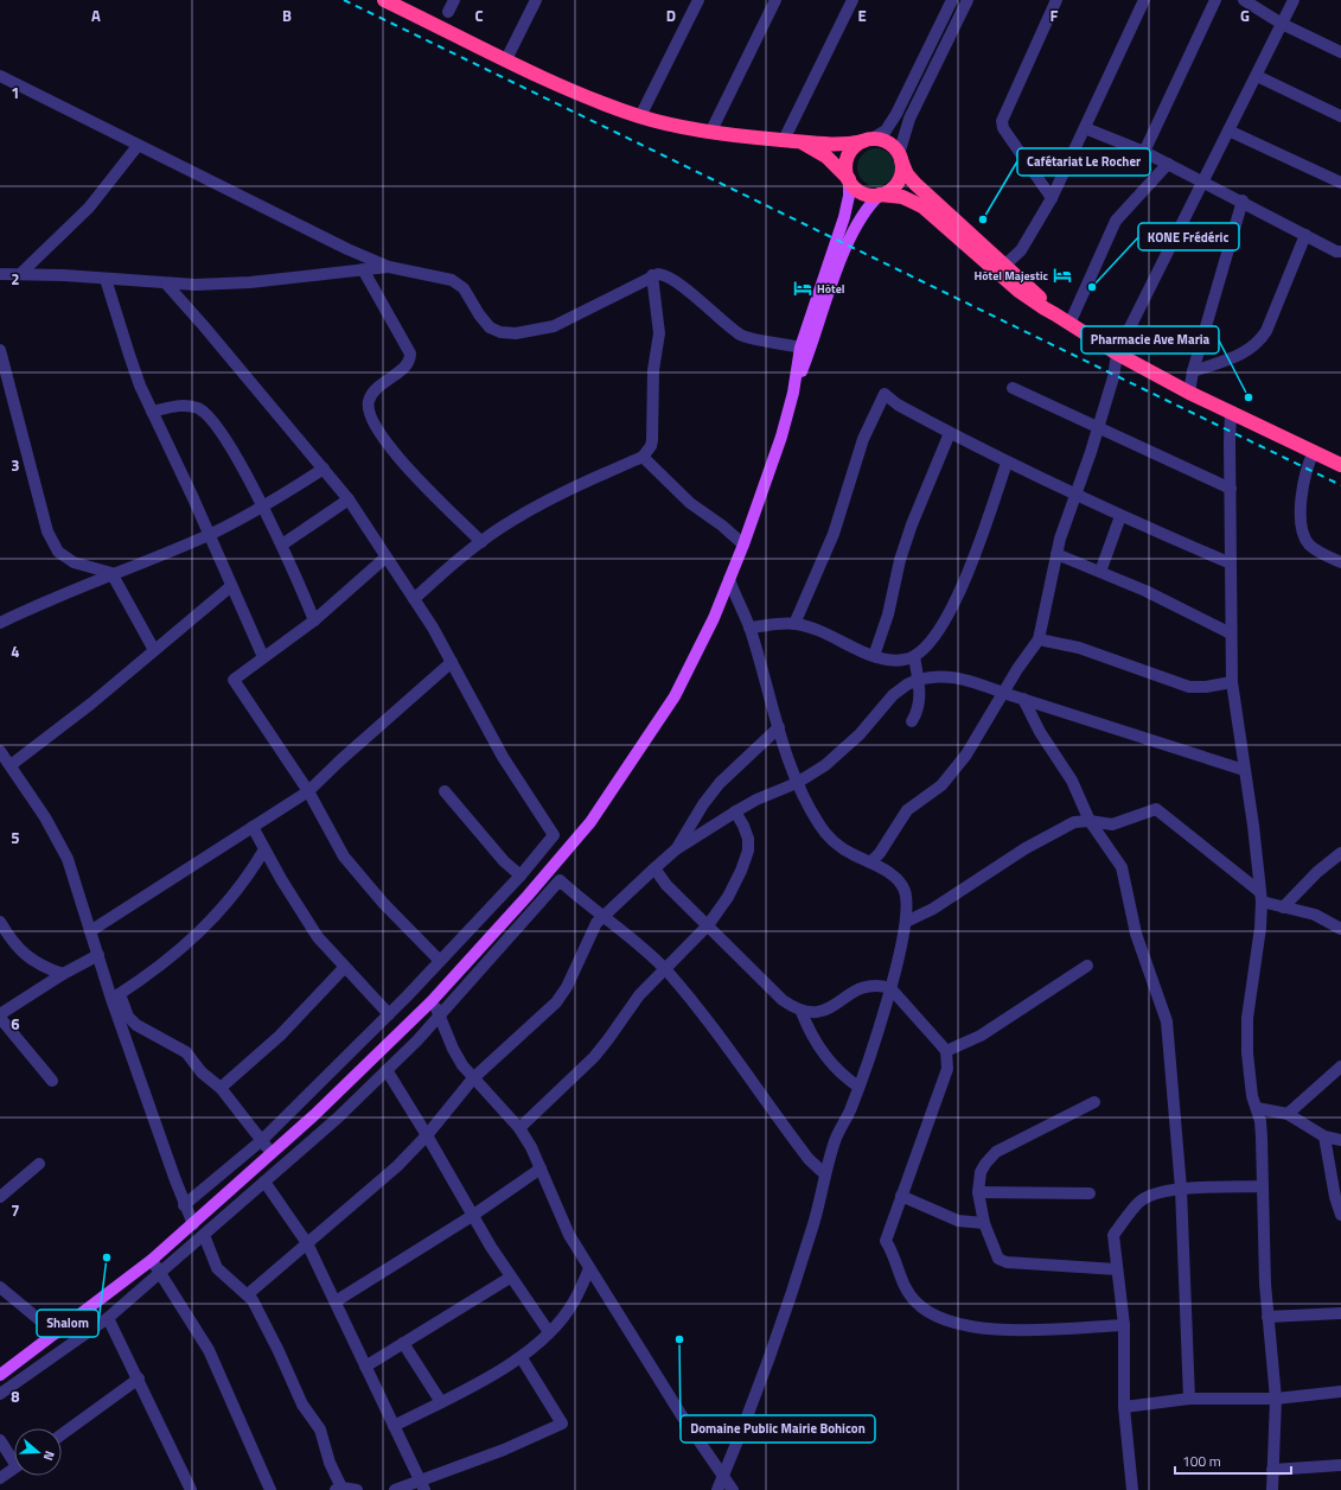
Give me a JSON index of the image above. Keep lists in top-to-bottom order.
{
  "places": {
    "other": [
      "Cafétariat Le Rocher",
      "KONE Frédéric",
      "Pharmacie Ave Maria",
      "Shalom",
      "Domaine Public Mairie Bohicon"
    ],
    "hotel": ["Hôtel Majestic", "Hôtel"]
  },
  "scale_bar": "100 m",
  "north": "right",
  "grid": {
    "columns": [
      "A",
      "B",
      "C",
      "D",
      "E",
      "F",
      "G"
    ],
    "rows": [
      "1",
      "2",
      "3",
      "4",
      "5",
      "6",
      "7",
      "8"
    ]
  }
}
